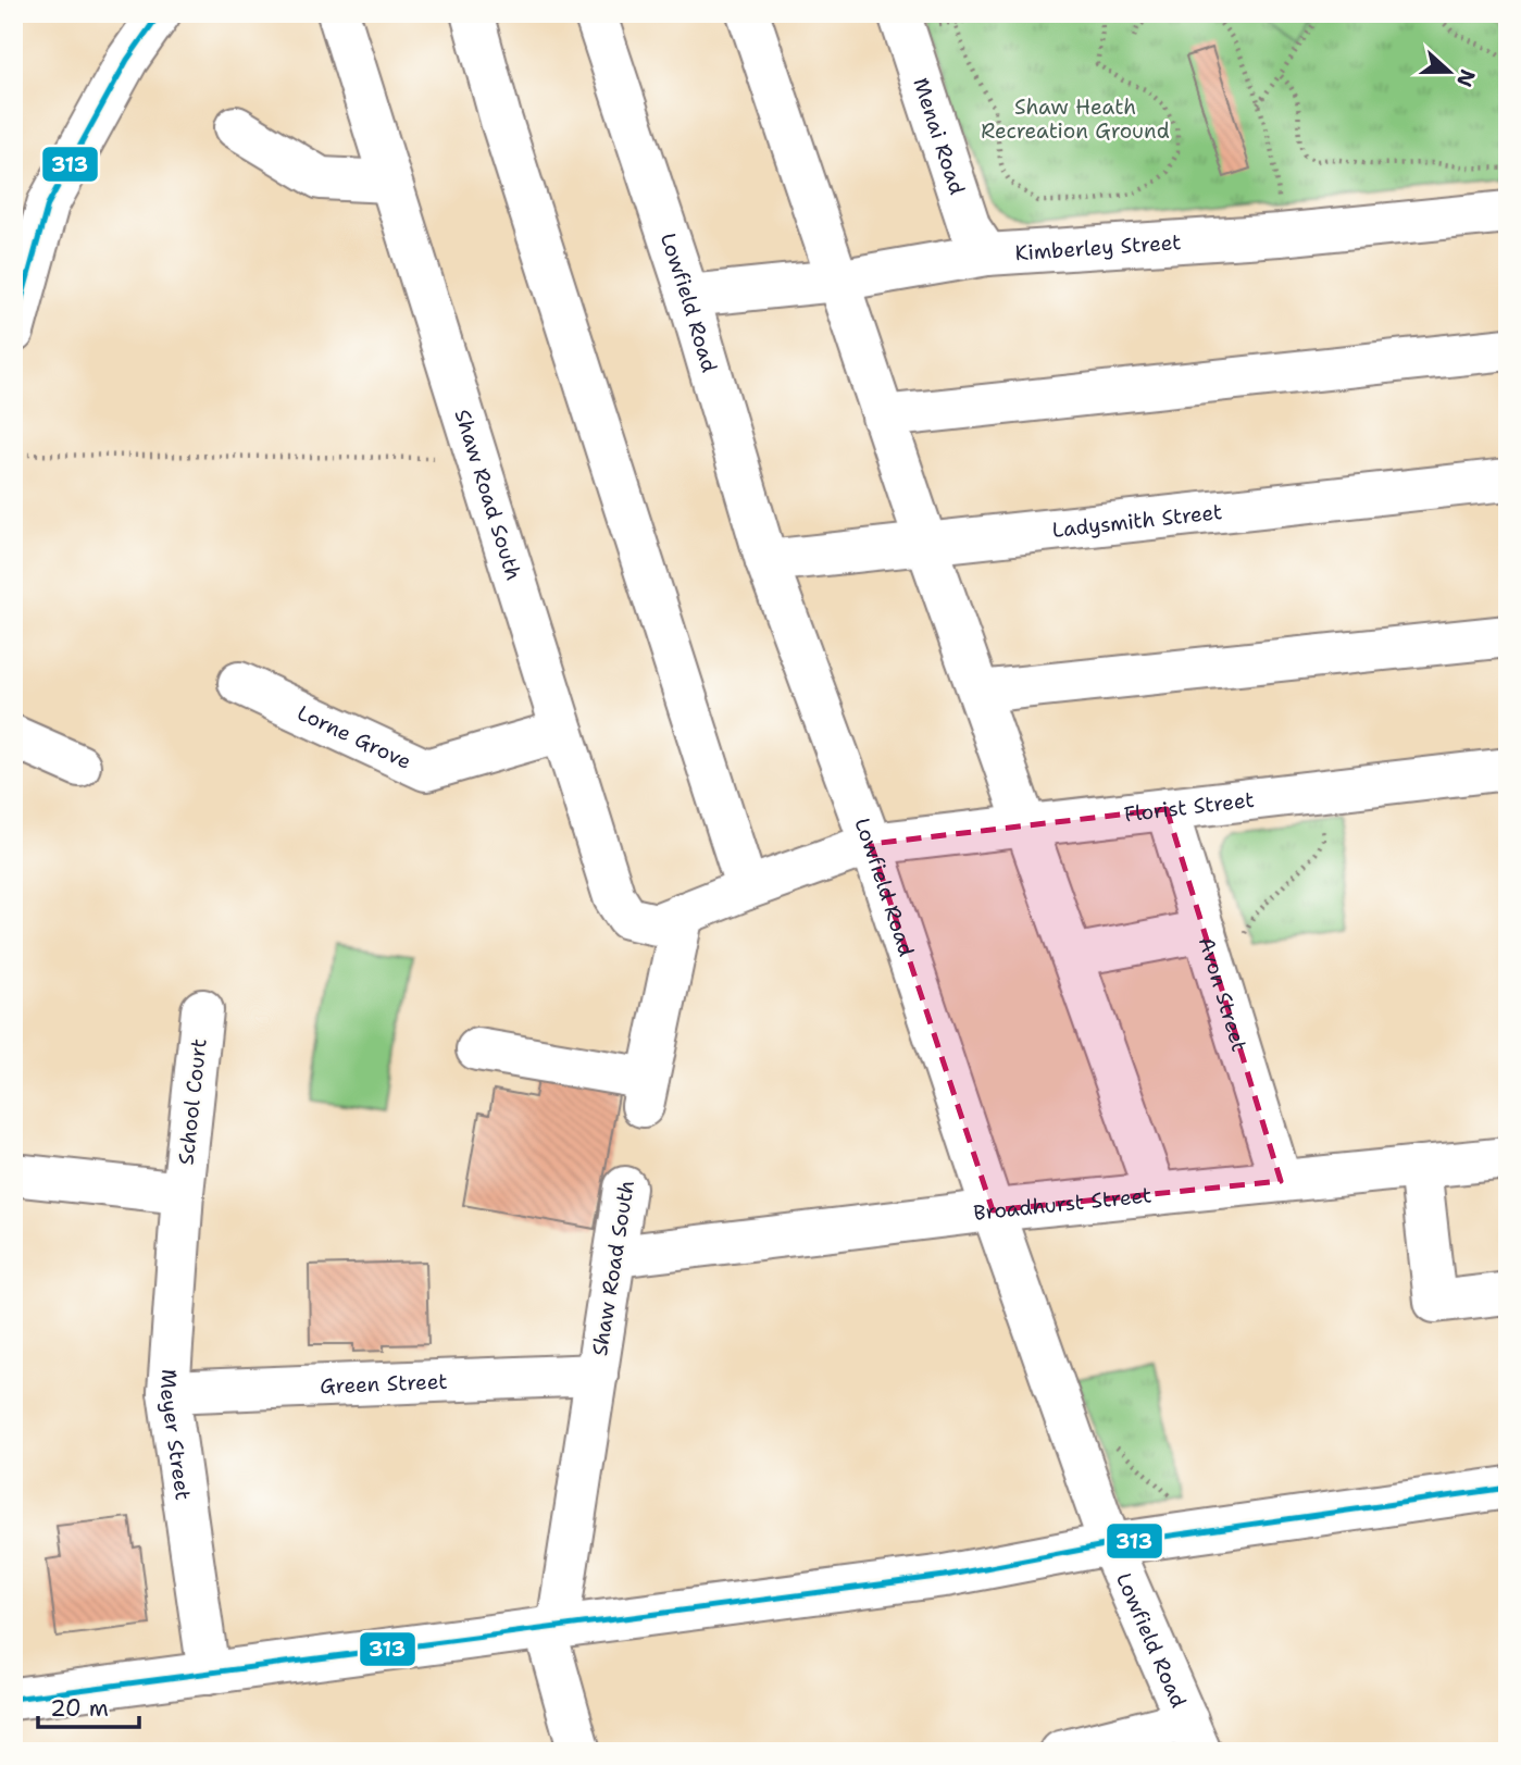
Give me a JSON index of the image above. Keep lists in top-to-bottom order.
{
  "streets": {
    "street": [
      "Menai Road",
      "Kimberley Street",
      "Lowfield Road",
      "Shaw Road South",
      "Ladysmith Street",
      "Lorne Grove",
      "Florist Street",
      "Avon Street",
      "School Court",
      "Broadhurst Street",
      "Green Street",
      "Meyer Street"
    ]
  },
  "crossings": [
    ["Menai Road", "Kimberley Street"],
    ["Kimberley Street", "Lowfield Road"],
    ["Lowfield Road", "Shaw Road South"],
    ["Lowfield Road", "Ladysmith Street"],
    ["Lowfield Road", "Florist Street"],
    ["Lowfield Road", "Broadhurst Street"],
    ["Shaw Road South", "Lorne Grove"],
    ["Shaw Road South", "Florist Street"],
    ["Shaw Road South", "Broadhurst Street"],
    ["Shaw Road South", "Green Street"],
    ["Florist Street", "Avon Street"],
    ["Avon Street", "Broadhurst Street"],
    ["School Court", "Meyer Street"],
    ["Green Street", "Meyer Street"]
  ],
  "parks": ["Shaw Heath Recreation Ground"],
  "lines": ["transit line 313"],
  "scale_bar": "20 m",
  "north": "right"
}
